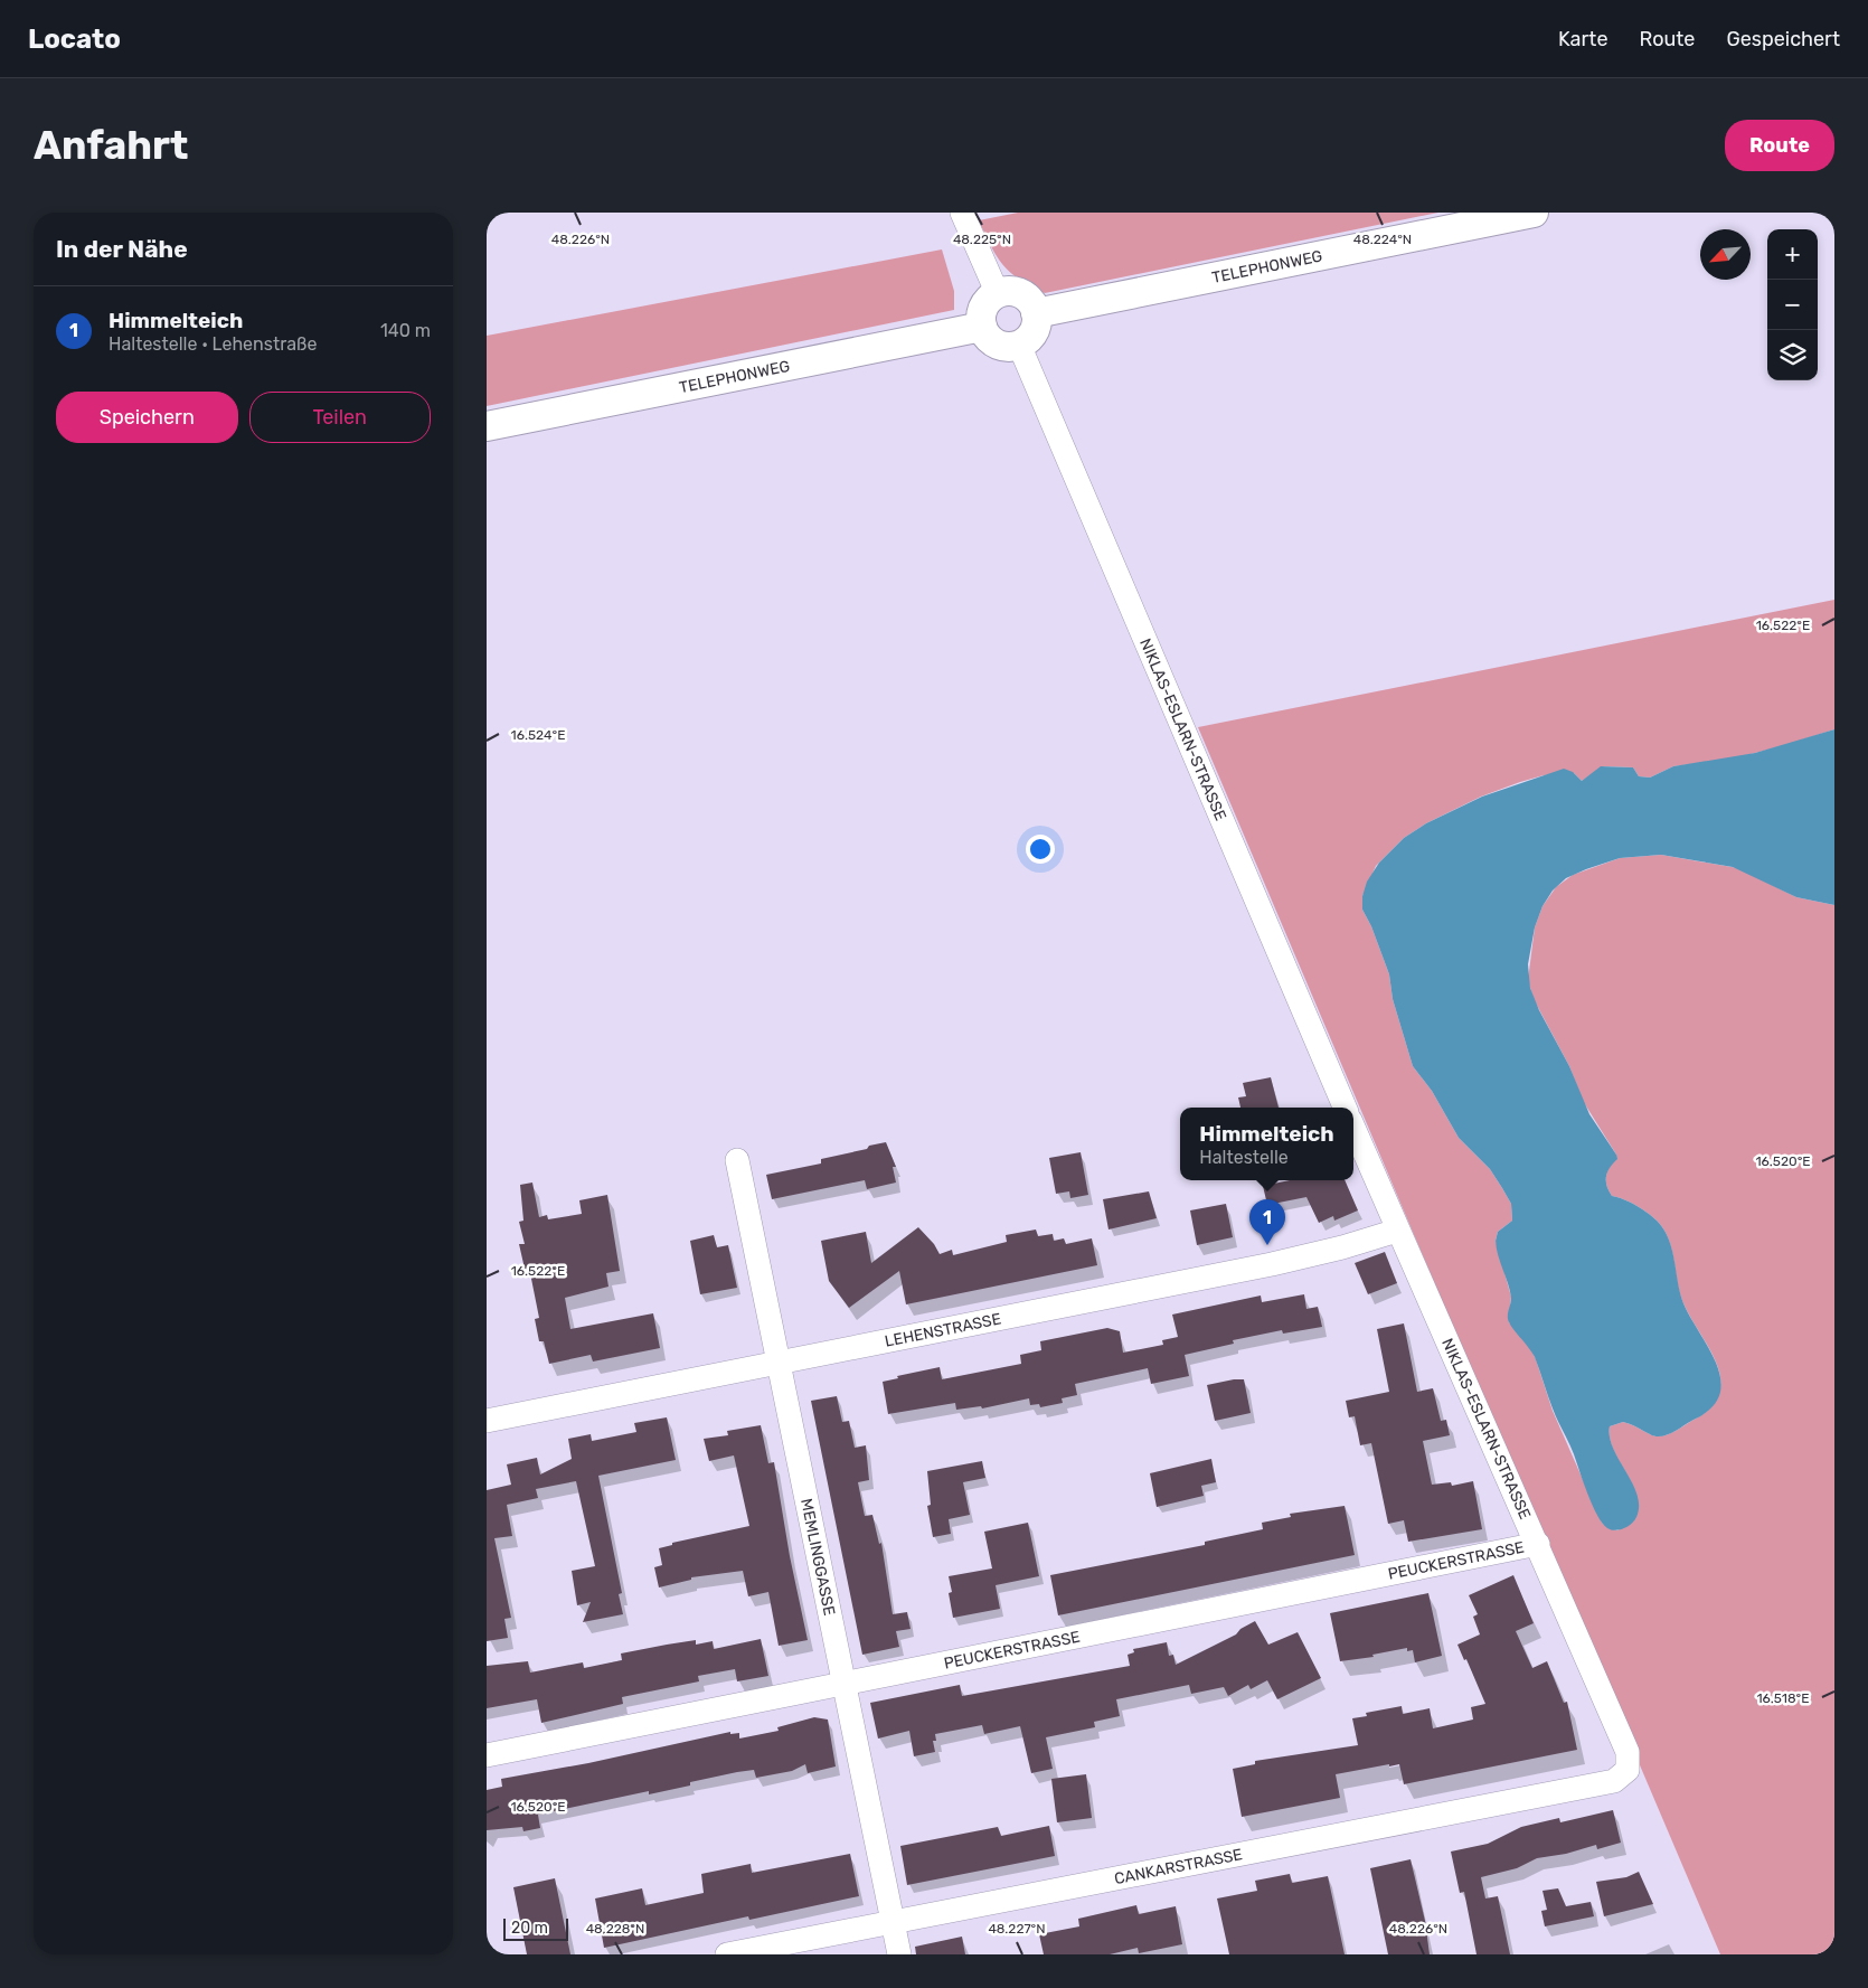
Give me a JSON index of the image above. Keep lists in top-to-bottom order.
{
  "streets": {
    "street": [
      "TELEPHONWEG",
      "NIKLAS-ESLARN-STRASSE",
      "LEHENSTRASSE",
      "MEMLINGGASSE",
      "PEUCKERSTRASSE",
      "CANKARSTRASSE"
    ]
  },
  "crossings": [
    ["TELEPHONWEG", "NIKLAS-ESLARN-STRASSE"],
    ["NIKLAS-ESLARN-STRASSE", "LEHENSTRASSE"],
    ["NIKLAS-ESLARN-STRASSE", "PEUCKERSTRASSE"],
    ["NIKLAS-ESLARN-STRASSE", "CANKARSTRASSE"],
    ["LEHENSTRASSE", "MEMLINGGASSE"],
    ["MEMLINGGASSE", "PEUCKERSTRASSE"],
    ["MEMLINGGASSE", "CANKARSTRASSE"]
  ],
  "scale_bar": "20 m",
  "north": "bottom left",
  "page": {
    "header": "Locato",
    "nav": ["Karte", "Route", "Gespeichert"],
    "buttons": [
      "Route",
      ["Speichern", "Teilen"]
    ],
    "title": "Anfahrt",
    "heading": "In der Nähe",
    "map_buttons": ["+", "−"],
    "list": [
      {
        "mark": "1",
        "name": "Himmelteich",
        "note": "Haltestelle · Lehenstraße",
        "value": "140 m"
      }
    ],
    "popup": ["Himmelteich", "Haltestelle"],
    "pins": "1",
    "scale": "20 m"
  },
  "coordinates": [
    "48.224°N",
    "48.226°N",
    "48.225°N",
    "16.522°E",
    "16.524°E",
    "16.520°E",
    "16.518°E",
    "48.228°N",
    "48.227°N"
  ]
}
